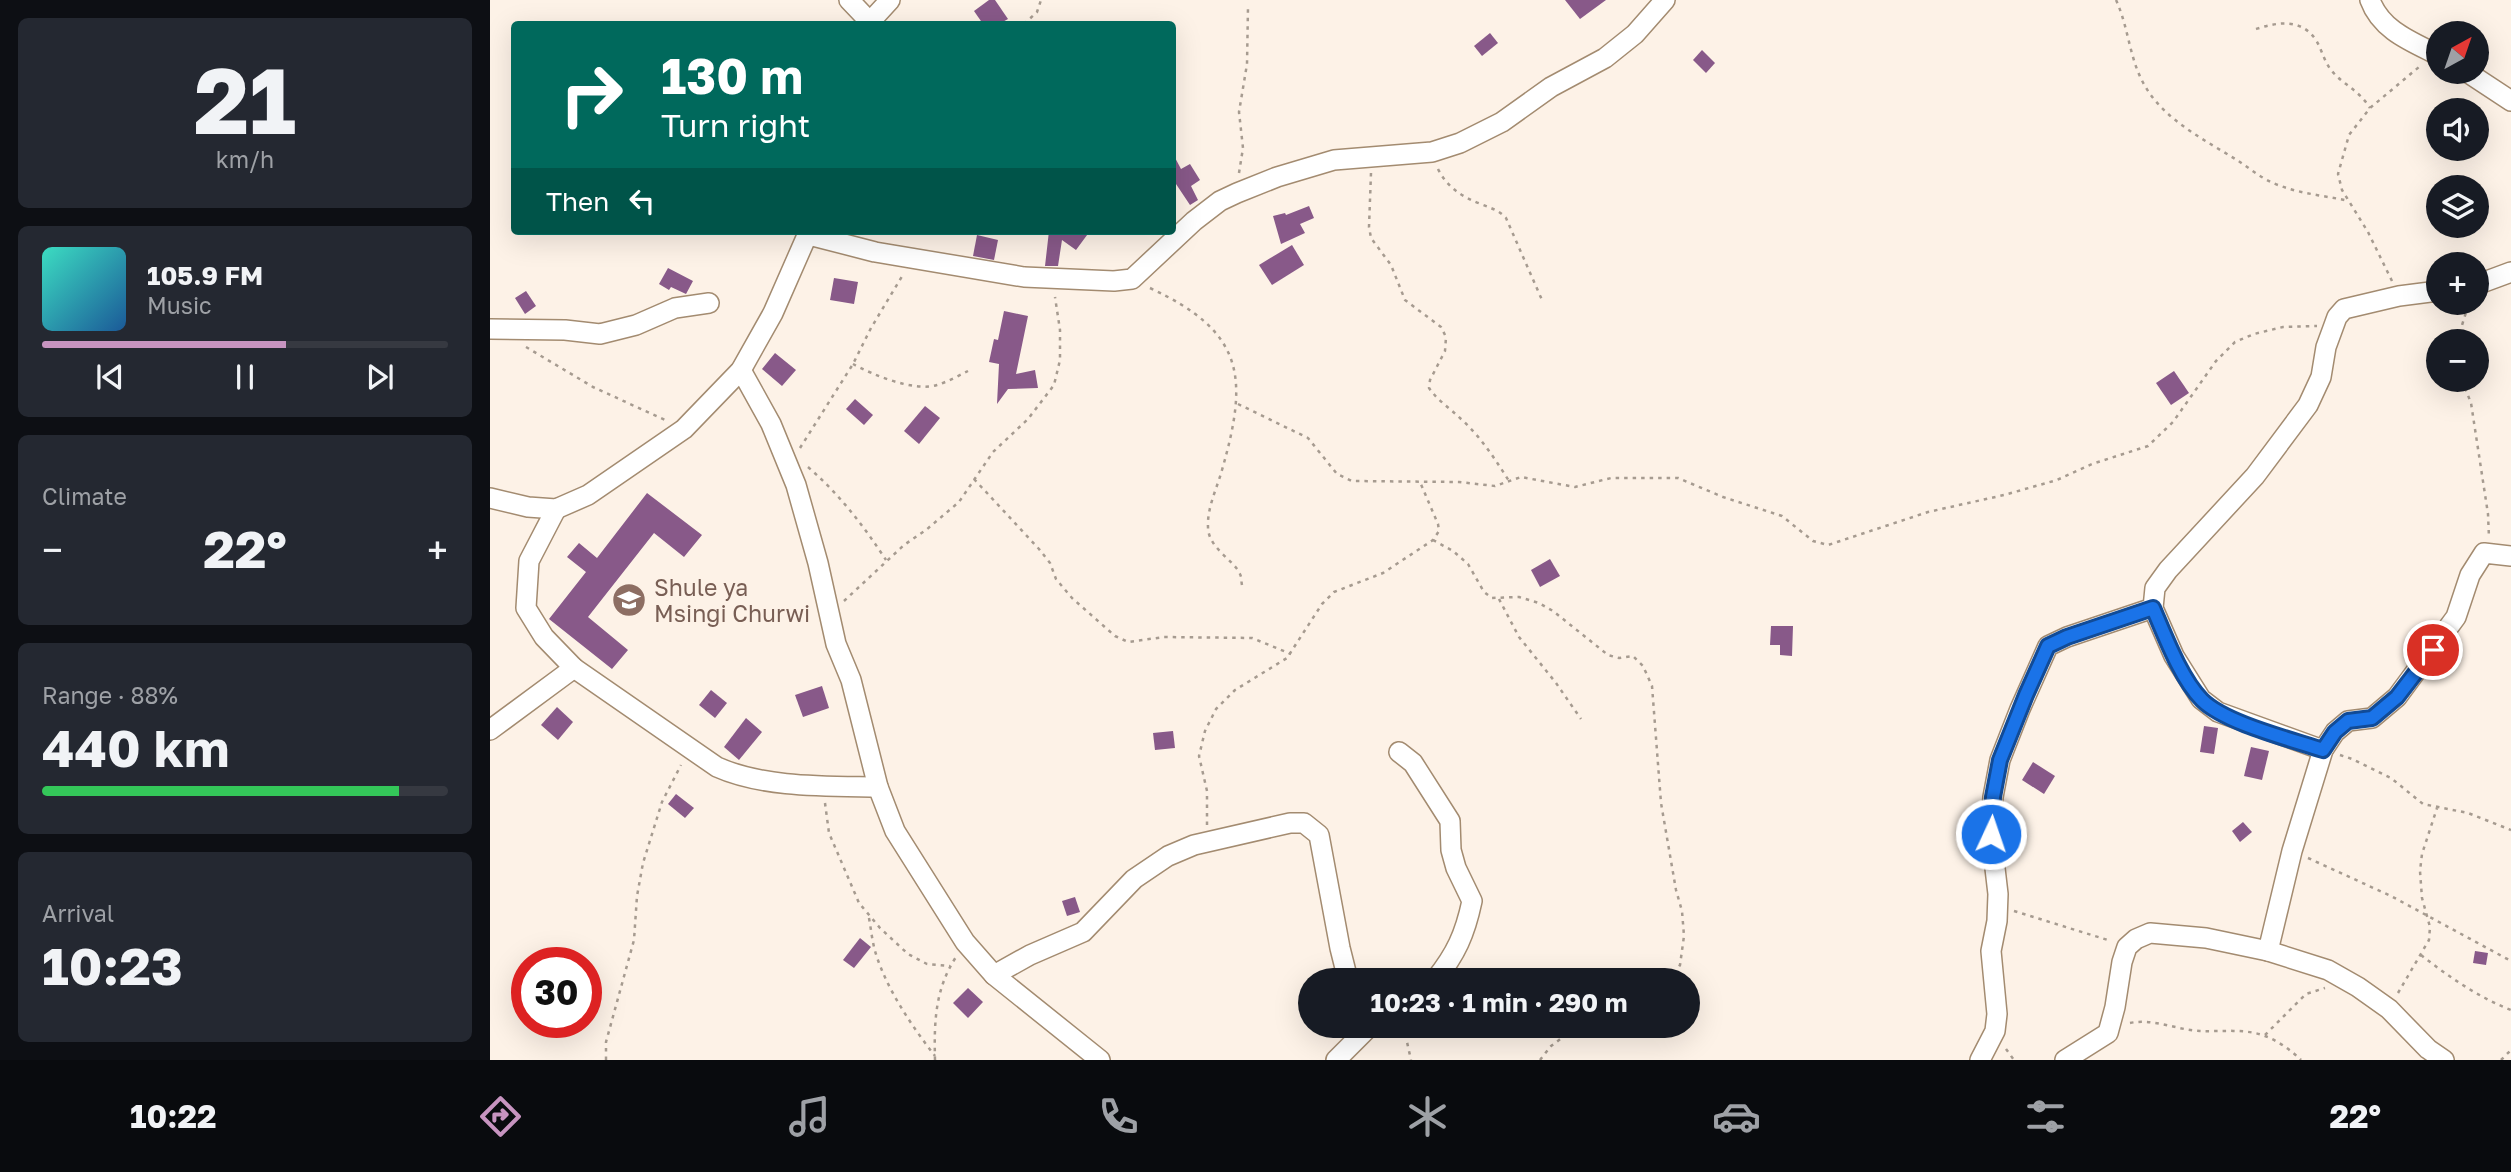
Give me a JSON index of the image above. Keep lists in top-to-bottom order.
{
  "places": {
    "school or university": ["Shule ya Msingi Churwi"]
  },
  "north": "top right",
  "page": {
    "tile": [
      ["21", "km/h"],
      "Climate",
      ["Range · 88%", "440 km"],
      ["Arrival", "10:23"]
    ],
    "map_buttons": ["+", "−"],
    "turn": ["130 m", "Turn right"],
    "then": "Then",
    "song": ["105.9 FM", "Music"],
    "heat": ["−", "22°", "+"],
    "limit": "30",
    "trip": "10:23 · 1 min · 290 m",
    "tabs": ["10:22", "22°"]
  }
}
